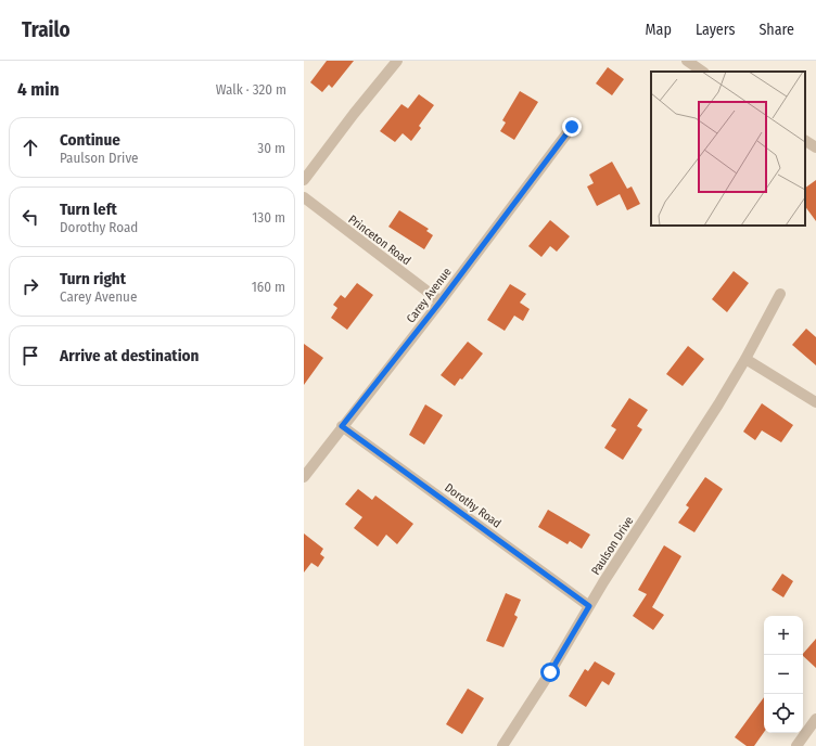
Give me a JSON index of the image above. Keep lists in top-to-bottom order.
{
  "streets": {
    "street": [
      "Princeton Road",
      "Carey Avenue",
      "Dorothy Road",
      "Paulson Drive"
    ]
  },
  "crossings": [
    ["Princeton Road", "Carey Avenue"],
    ["Carey Avenue", "Dorothy Road"],
    ["Dorothy Road", "Paulson Drive"]
  ],
  "page": {
    "header": "Trailo",
    "nav": ["Map", "Layers", "Share"],
    "heading": ["4 min", "Walk · 320 m"],
    "list": [
      ["Continue", "Paulson Drive", "30 m"],
      ["Turn left", "Dorothy Road", "130 m"],
      ["Turn right", "Carey Avenue", "160 m"],
      "Arrive at destination"
    ],
    "map_buttons": ["+", "−"]
  }
}
